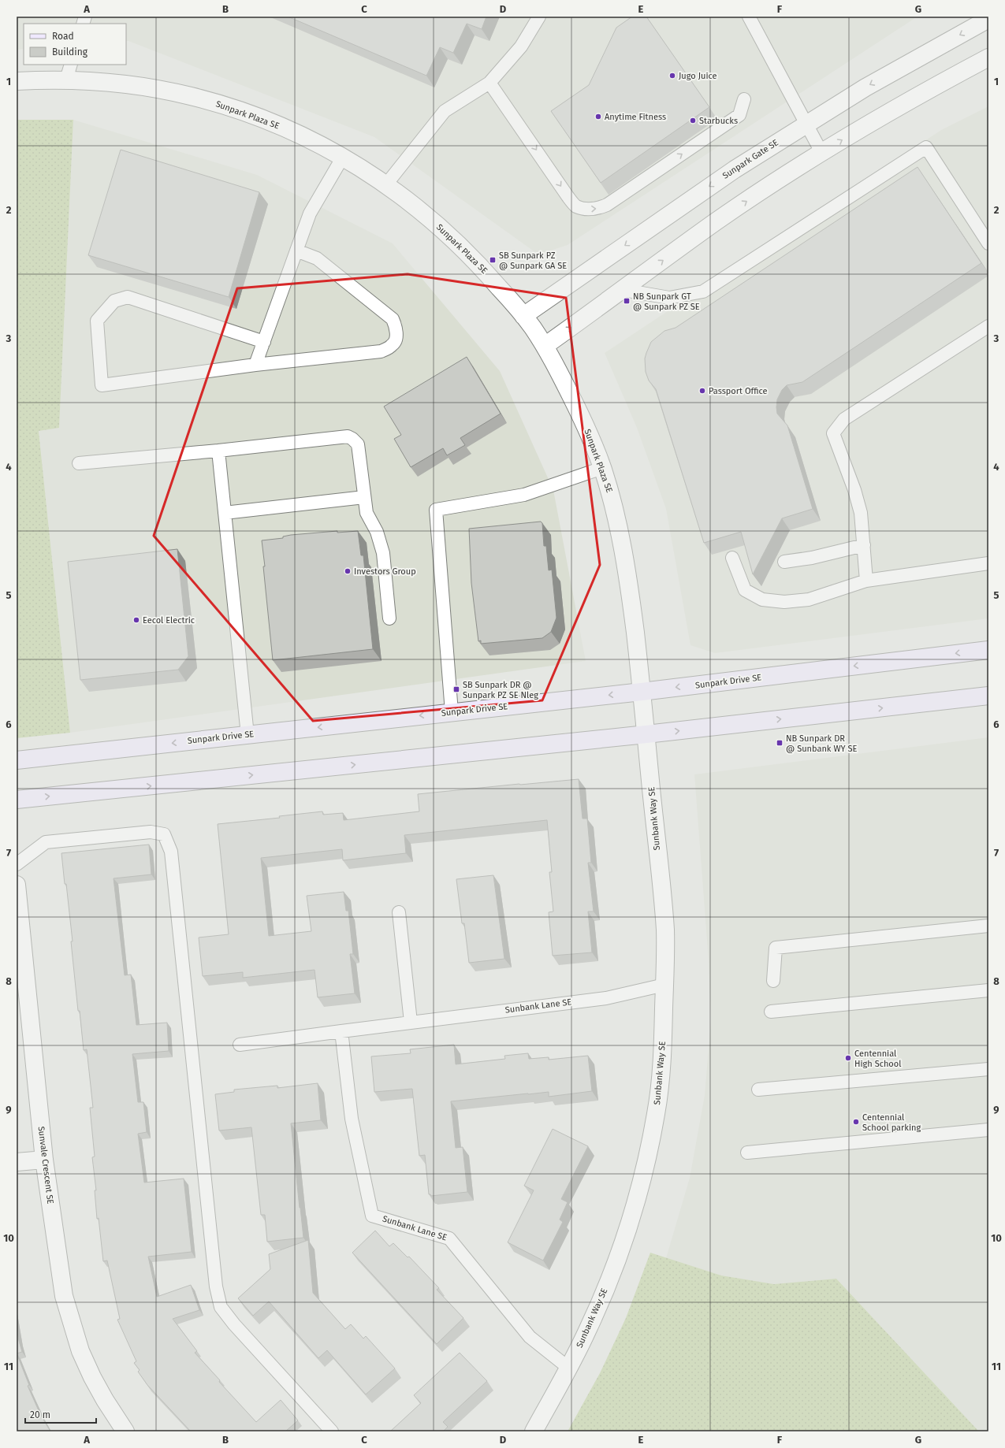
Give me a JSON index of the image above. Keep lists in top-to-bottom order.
{
  "streets": {
    "street": [
      "Sunpark Plaza SE",
      "Sunpark Gate SE",
      "Sunpark Drive SE",
      "Sunbank Way SE",
      "Sunvale Crescent SE"
    ],
    "lane": ["Sunbank Lane SE"]
  },
  "crossings": [
    ["Sunpark Plaza SE", "Sunpark Gate SE"],
    ["Sunpark Plaza SE", "Sunpark Drive SE"],
    ["Sunpark Plaza SE", "Sunbank Way SE"],
    ["Sunpark Drive SE", "Sunbank Way SE"],
    ["Sunbank Way SE", "Sunbank Lane SE"]
  ],
  "places": {
    "other": [
      "Jugo Juice",
      "Anytime Fitness",
      "Starbucks",
      "Passport Office",
      "Investors Group",
      "Eecol Electric",
      "Centennial High School",
      "Centennial School parking"
    ],
    "transit": [
      "SB Sunpark PZ @ Sunpark GA SE",
      "NB Sunpark GT @ Sunpark PZ SE",
      "SB Sunpark DR @ Sunpark PZ SE Nleg",
      "NB Sunpark DR @ Sunbank WY SE"
    ]
  },
  "legend": ["Road", "Building"],
  "scale_bar": "20 m",
  "grid": {
    "columns": [
      "A",
      "B",
      "C",
      "D",
      "E",
      "F",
      "G"
    ],
    "rows": [
      "1",
      "2",
      "3",
      "4",
      "5",
      "6",
      "7",
      "8",
      "9",
      "10",
      "11"
    ]
  }
}
